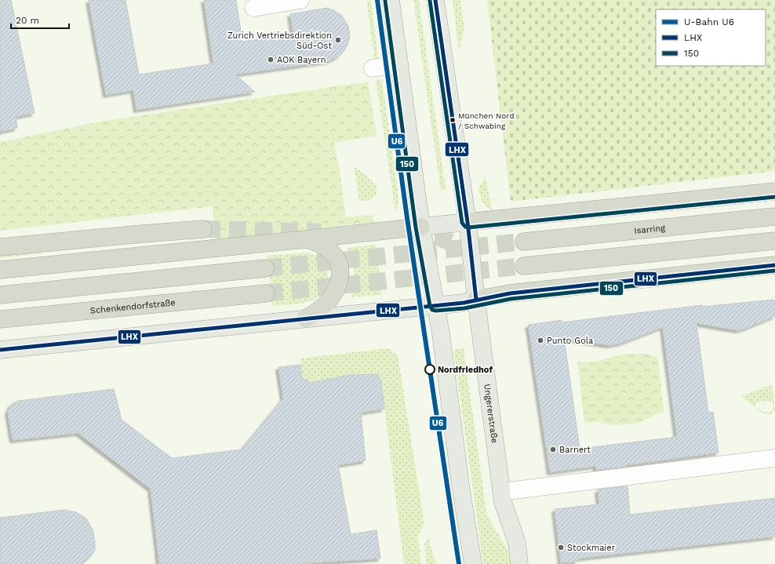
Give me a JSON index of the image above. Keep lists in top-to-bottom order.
{
  "streets": {
    "highway": ["Isarring", "Schenkendorfstraße"],
    "main road": ["Ungererstraße"]
  },
  "places": [
    "Zurich Vertriebsdirektion Süd-Ost",
    "AOK Bayern",
    "München Nord / Schwabing",
    "Punto Gola",
    "Nordfriedhof",
    "Barnert",
    "Stockmaier"
  ],
  "lines": ["metro line U6", "transit line LHX", "transit line 150"],
  "legend": ["U-Bahn U6", "LHX", "150"],
  "scale_bar": "20 m"
}
